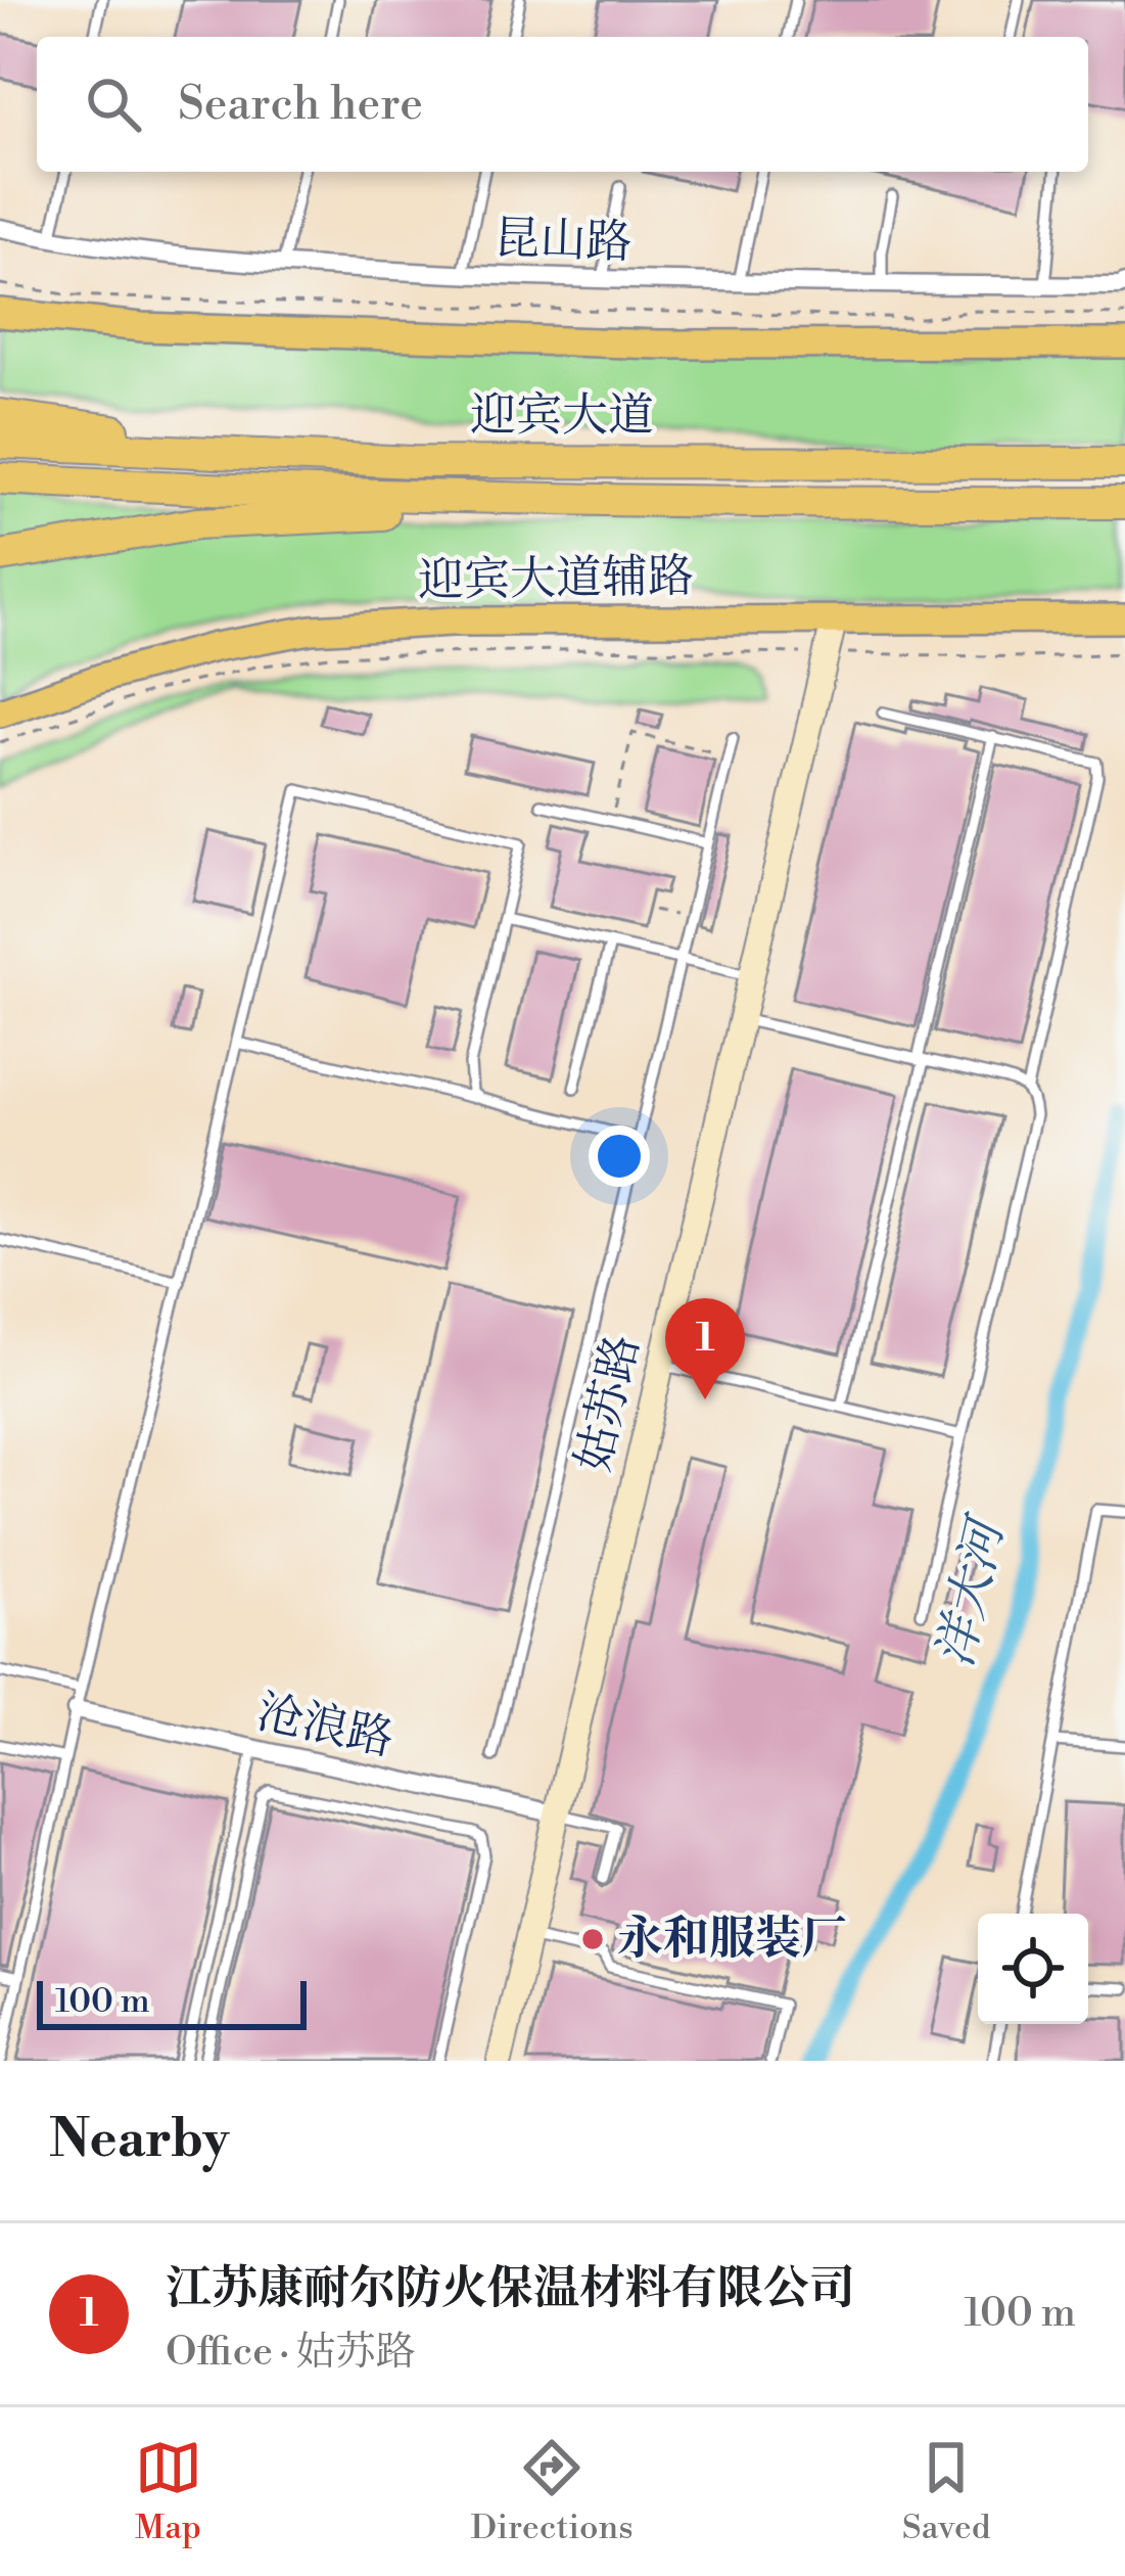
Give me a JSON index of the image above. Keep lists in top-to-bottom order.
{
  "streets": {
    "highway": ["迎宾大道"],
    "main road": ["迎宾大道辅路"],
    "street": ["昆山路", "姑苏路", "沧浪路"]
  },
  "crossings": [
    ["迎宾大道辅路", "姑苏路"],
    ["姑苏路", "沧浪路"]
  ],
  "water": ["洋大河"],
  "places": ["永和服装厂"],
  "scale_bar": "100 m",
  "page": {
    "search": "Search here",
    "pins": "1",
    "scale": "100 m",
    "heading": "Nearby",
    "list": [
      {
        "mark": "1",
        "name": "江苏康耐尔防火保温材料有限公司",
        "note": "Office · 姑苏路",
        "value": "100 m"
      }
    ],
    "nav": ["Map", "Directions", "Saved"]
  }
}
